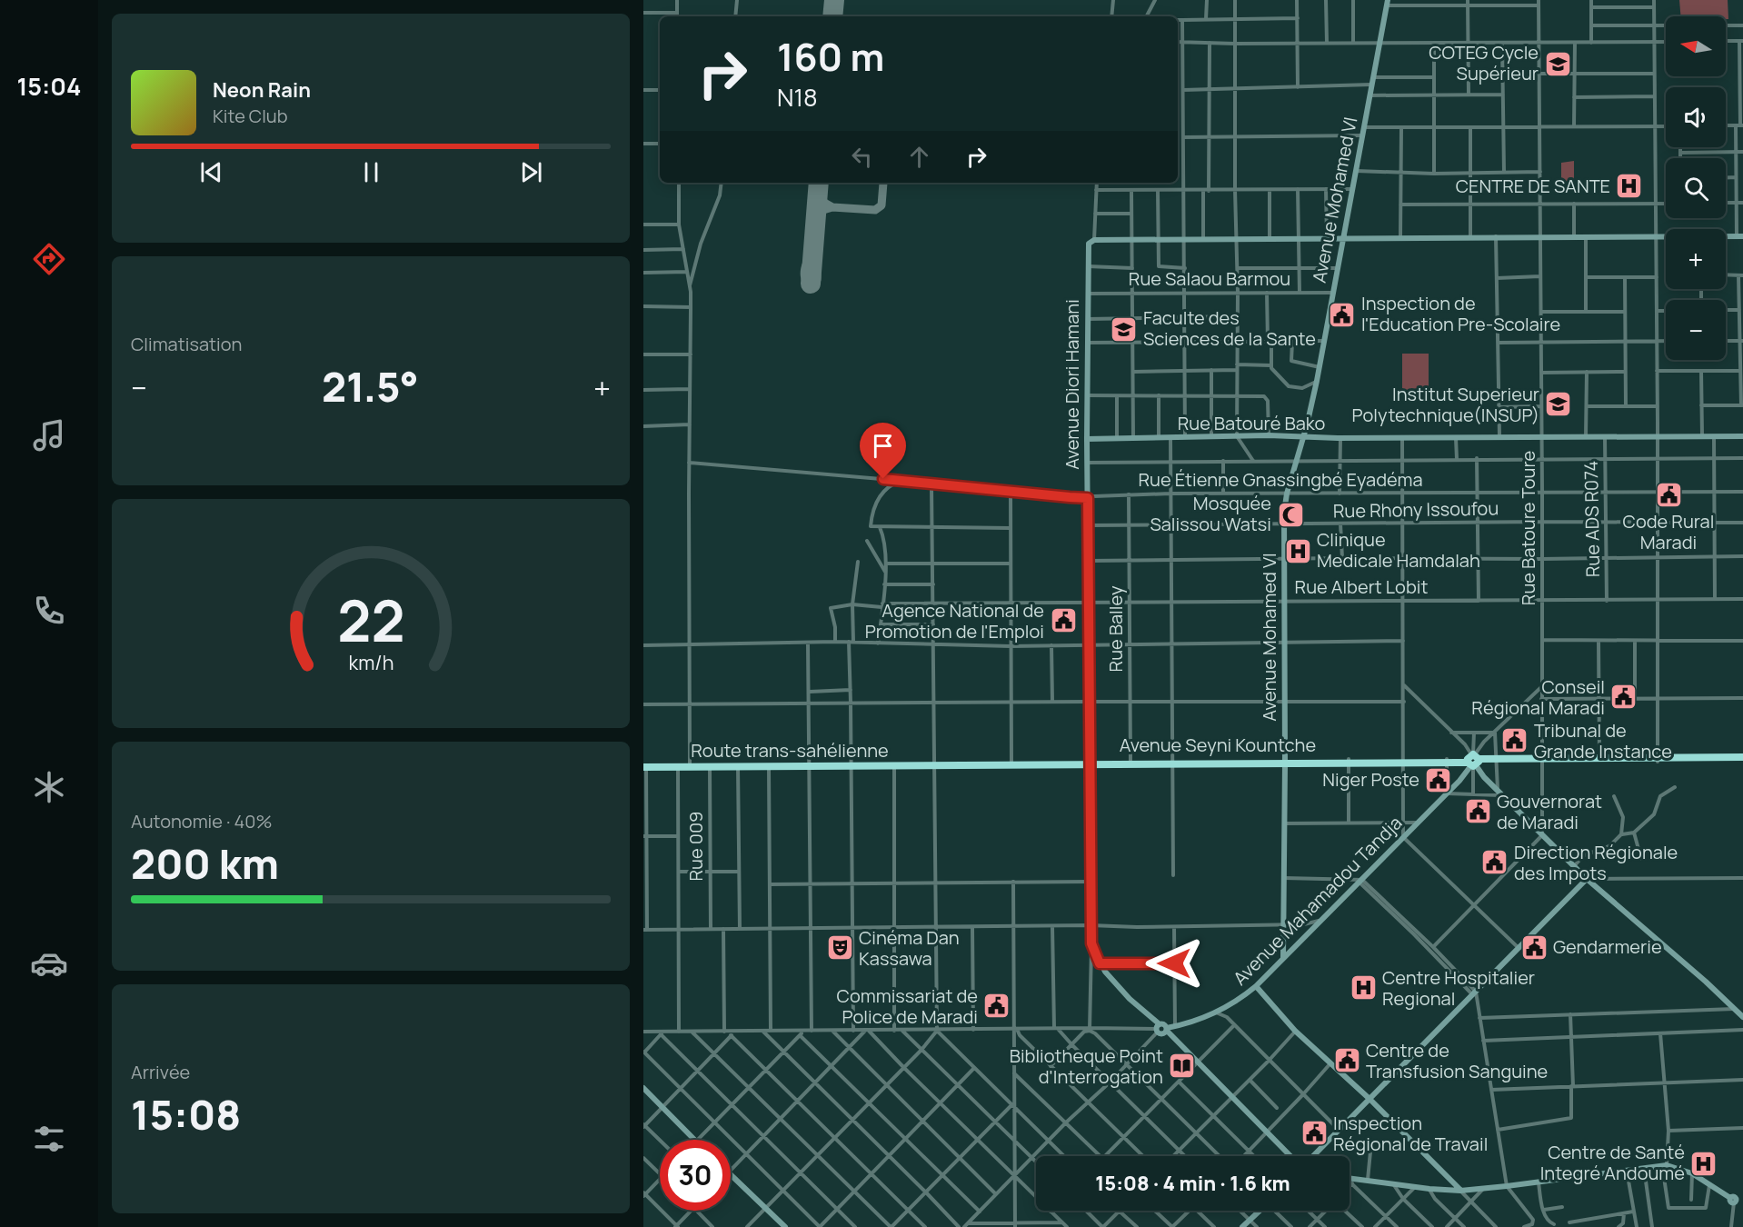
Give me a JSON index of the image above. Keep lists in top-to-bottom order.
{
  "streets": {
    "highway": ["Avenue Seyni Kountche", "Route trans-sahélienne"],
    "street": [
      "Avenue Mohamed VI",
      "Rue Salaou Barmou",
      "Avenue Diori Hamani",
      "Rue Batouré Bako",
      "Rue Étienne Gnassingbé Eyadéma",
      "Rue Rhony Issoufou",
      "Rue ADS R074",
      "Rue Batoure Toure",
      "Rue Albert Lobit",
      "Rue Balley",
      "Rue 009",
      "Avenue Mahamadou Tandja"
    ]
  },
  "crossings": [
    ["Avenue Mohamed VI", "Rue Salaou Barmou"],
    ["Avenue Mohamed VI", "Rue Batouré Bako"],
    ["Avenue Mohamed VI", "Rue Étienne Gnassingbé Eyadéma"],
    ["Avenue Mohamed VI", "Rue Rhony Issoufou"],
    ["Avenue Mohamed VI", "Rue Albert Lobit"],
    ["Avenue Mohamed VI", "Avenue Seyni Kountche"],
    ["Avenue Mohamed VI", "Avenue Mahamadou Tandja"],
    ["Rue Salaou Barmou", "Avenue Diori Hamani"],
    ["Avenue Diori Hamani", "Rue Batouré Bako"],
    ["Avenue Diori Hamani", "Rue Étienne Gnassingbé Eyadéma"],
    ["Avenue Diori Hamani", "Rue Rhony Issoufou"],
    ["Avenue Diori Hamani", "Rue Albert Lobit"],
    ["Avenue Diori Hamani", "Avenue Seyni Kountche"],
    ["Avenue Diori Hamani", "Avenue Mahamadou Tandja"],
    ["Rue Batouré Bako", "Rue ADS R074"],
    ["Rue Batouré Bako", "Rue Batoure Toure"],
    ["Rue Étienne Gnassingbé Eyadéma", "Rue ADS R074"],
    ["Rue Étienne Gnassingbé Eyadéma", "Rue Batoure Toure"],
    ["Rue Étienne Gnassingbé Eyadéma", "Rue Balley"],
    ["Rue Rhony Issoufou", "Rue ADS R074"],
    ["Rue Rhony Issoufou", "Rue Batoure Toure"],
    ["Rue Rhony Issoufou", "Rue Balley"],
    ["Rue ADS R074", "Rue Albert Lobit"],
    ["Rue Batoure Toure", "Rue Albert Lobit"],
    ["Rue Batoure Toure", "Avenue Seyni Kountche"],
    ["Rue Albert Lobit", "Rue Balley"],
    ["Rue Balley", "Avenue Seyni Kountche"],
    ["Avenue Seyni Kountche", "Route trans-sahélienne"],
    ["Avenue Seyni Kountche", "Avenue Mahamadou Tandja"],
    ["Route trans-sahélienne", "Rue 009"]
  ],
  "places": {
    "school or university": ["COTEG Cycle Supérieur", "Faculte des Sciences de la Sante", "Institut Superieur Polytechnique(INSUP)"],
    "hospital": [
      "CENTRE DE SANTE",
      "Clinique Medicale Hamdalah",
      "Centre Hospitalier Regional",
      "Centre de Santé Integré Andoumé"
    ],
    "public building": [
      "Inspection de l'Education Pre-Scolaire",
      "Code Rural Maradi",
      "Agence National de Promotion de l'Emploi",
      "Conseil Régional Maradi",
      "Tribunal de Grande Instance",
      "Niger Poste",
      "Gouvernorat de Maradi",
      "Direction Régionale des Impots",
      "Gendarmerie",
      "Commissariat de Police de Maradi",
      "Centre de Transfusion Sanguine",
      "Inspection Régional de Travail"
    ],
    "mosque": ["Mosquée Salissou Watsi"],
    "theatre": ["Cinéma Dan Kassawa"],
    "library": ["Bibliotheque Point d'Interrogation"]
  },
  "north": "left",
  "page": {
    "tabs": "15:04",
    "map_buttons": ["+", "−"],
    "turn": ["160 m", "N18"],
    "song": ["Neon Rain", "Kite Club"],
    "tile": [
      "Climatisation",
      ["Autonomie · 40%", "200 km"],
      ["Arrivée", "15:08"]
    ],
    "heat": ["−", "21.5°", "+"],
    "limit": "30",
    "trip": "15:08 · 4 min · 1.6 km",
    "gauge": ["22", "km/h"]
  }
}
